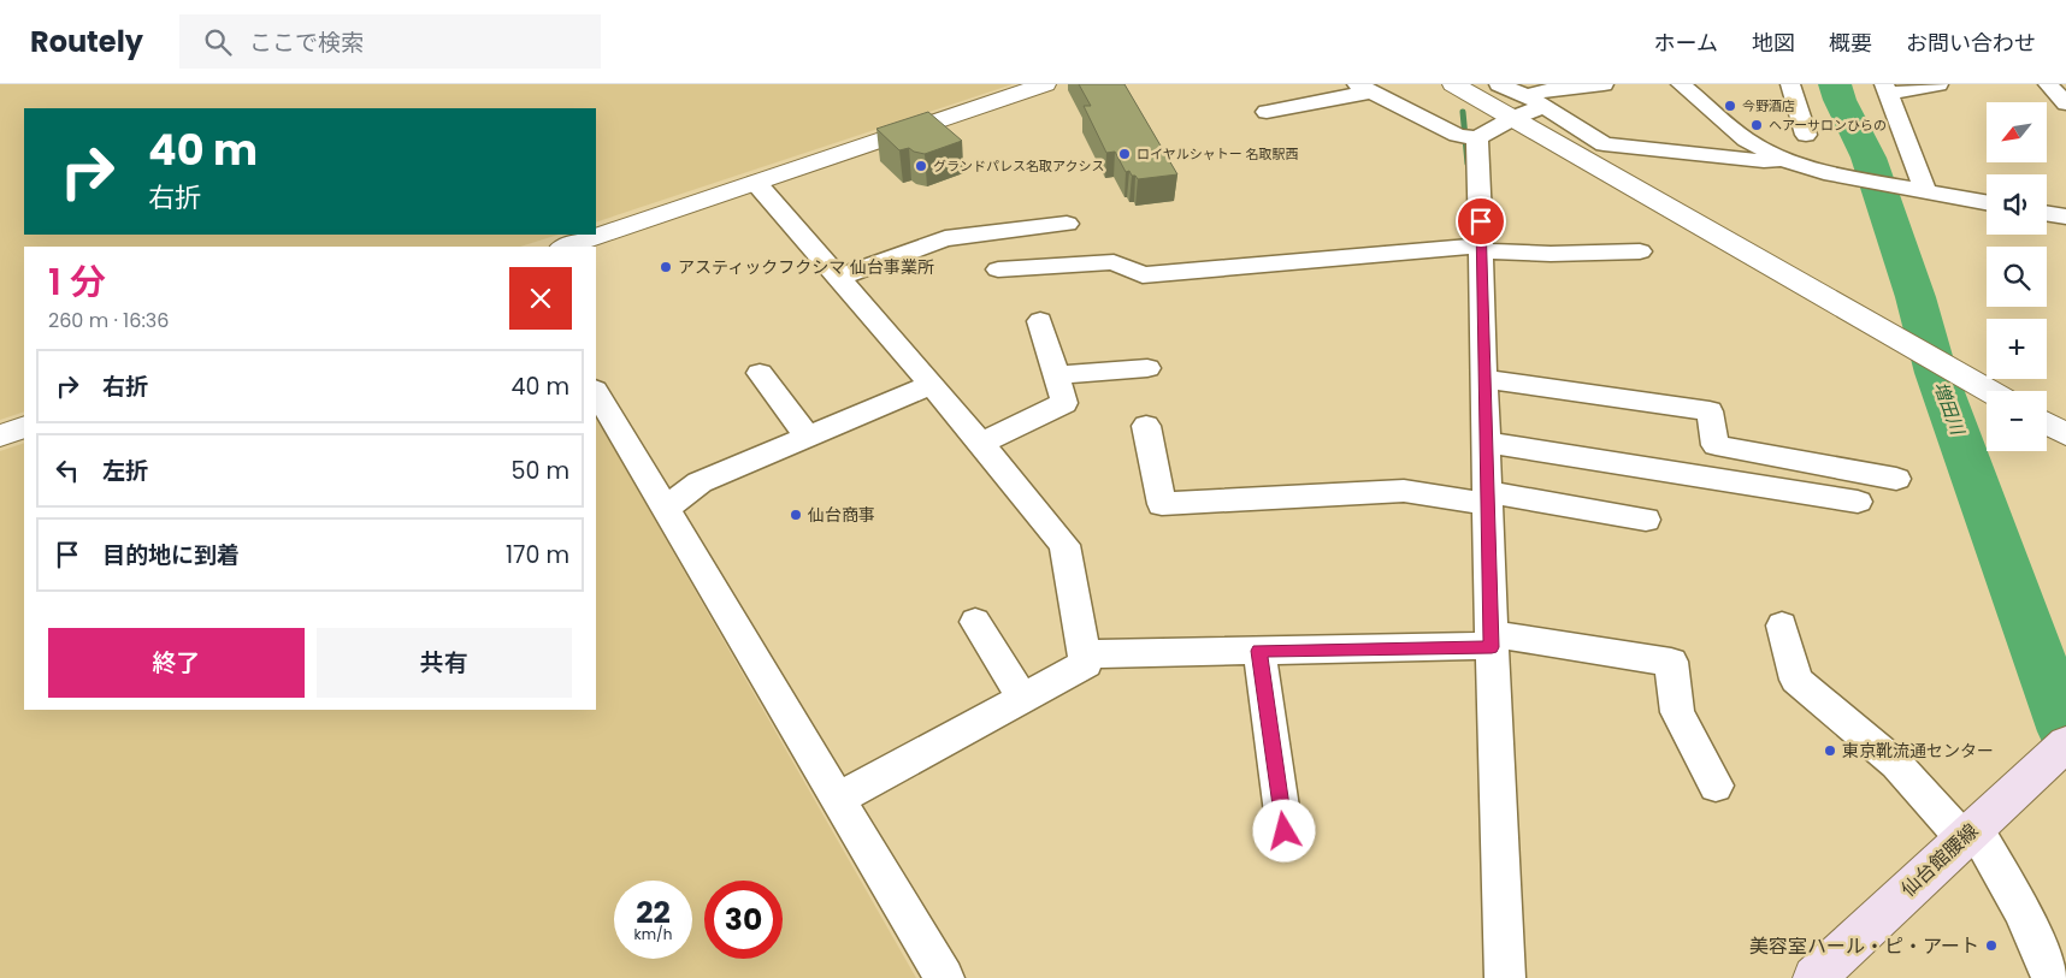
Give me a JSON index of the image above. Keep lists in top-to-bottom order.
{
  "streets": {
    "main road": ["仙台館腰線"]
  },
  "water": ["増田川"],
  "places": [
    "今野酒店",
    "ヘアーサロンひらの",
    "ロイヤルシャトー 名取駅西",
    "グランドパレス名取アクシス",
    "アスティックフクシマ 仙台事業所",
    "仙台商事",
    "東京靴流通センター",
    "美容室ハール・ピ・アート"
  ],
  "north": "bottom left",
  "page": {
    "header": "Routely",
    "search": "ここで検索",
    "nav": [
      "ホーム",
      "地図",
      "概要",
      "お問い合わせ"
    ],
    "map_buttons": ["+", "−"],
    "turn": ["40 m", "右折"],
    "heading": ["1 分", "260 m · 16:36"],
    "list": [
      {
        "name": "右折",
        "value": "40 m"
      },
      {
        "name": "左折",
        "value": "50 m"
      },
      {
        "name": "目的地に到着",
        "value": "170 m"
      }
    ],
    "buttons": ["終了", "共有"],
    "speed": "22 km/h",
    "limit": "30"
  }
}
